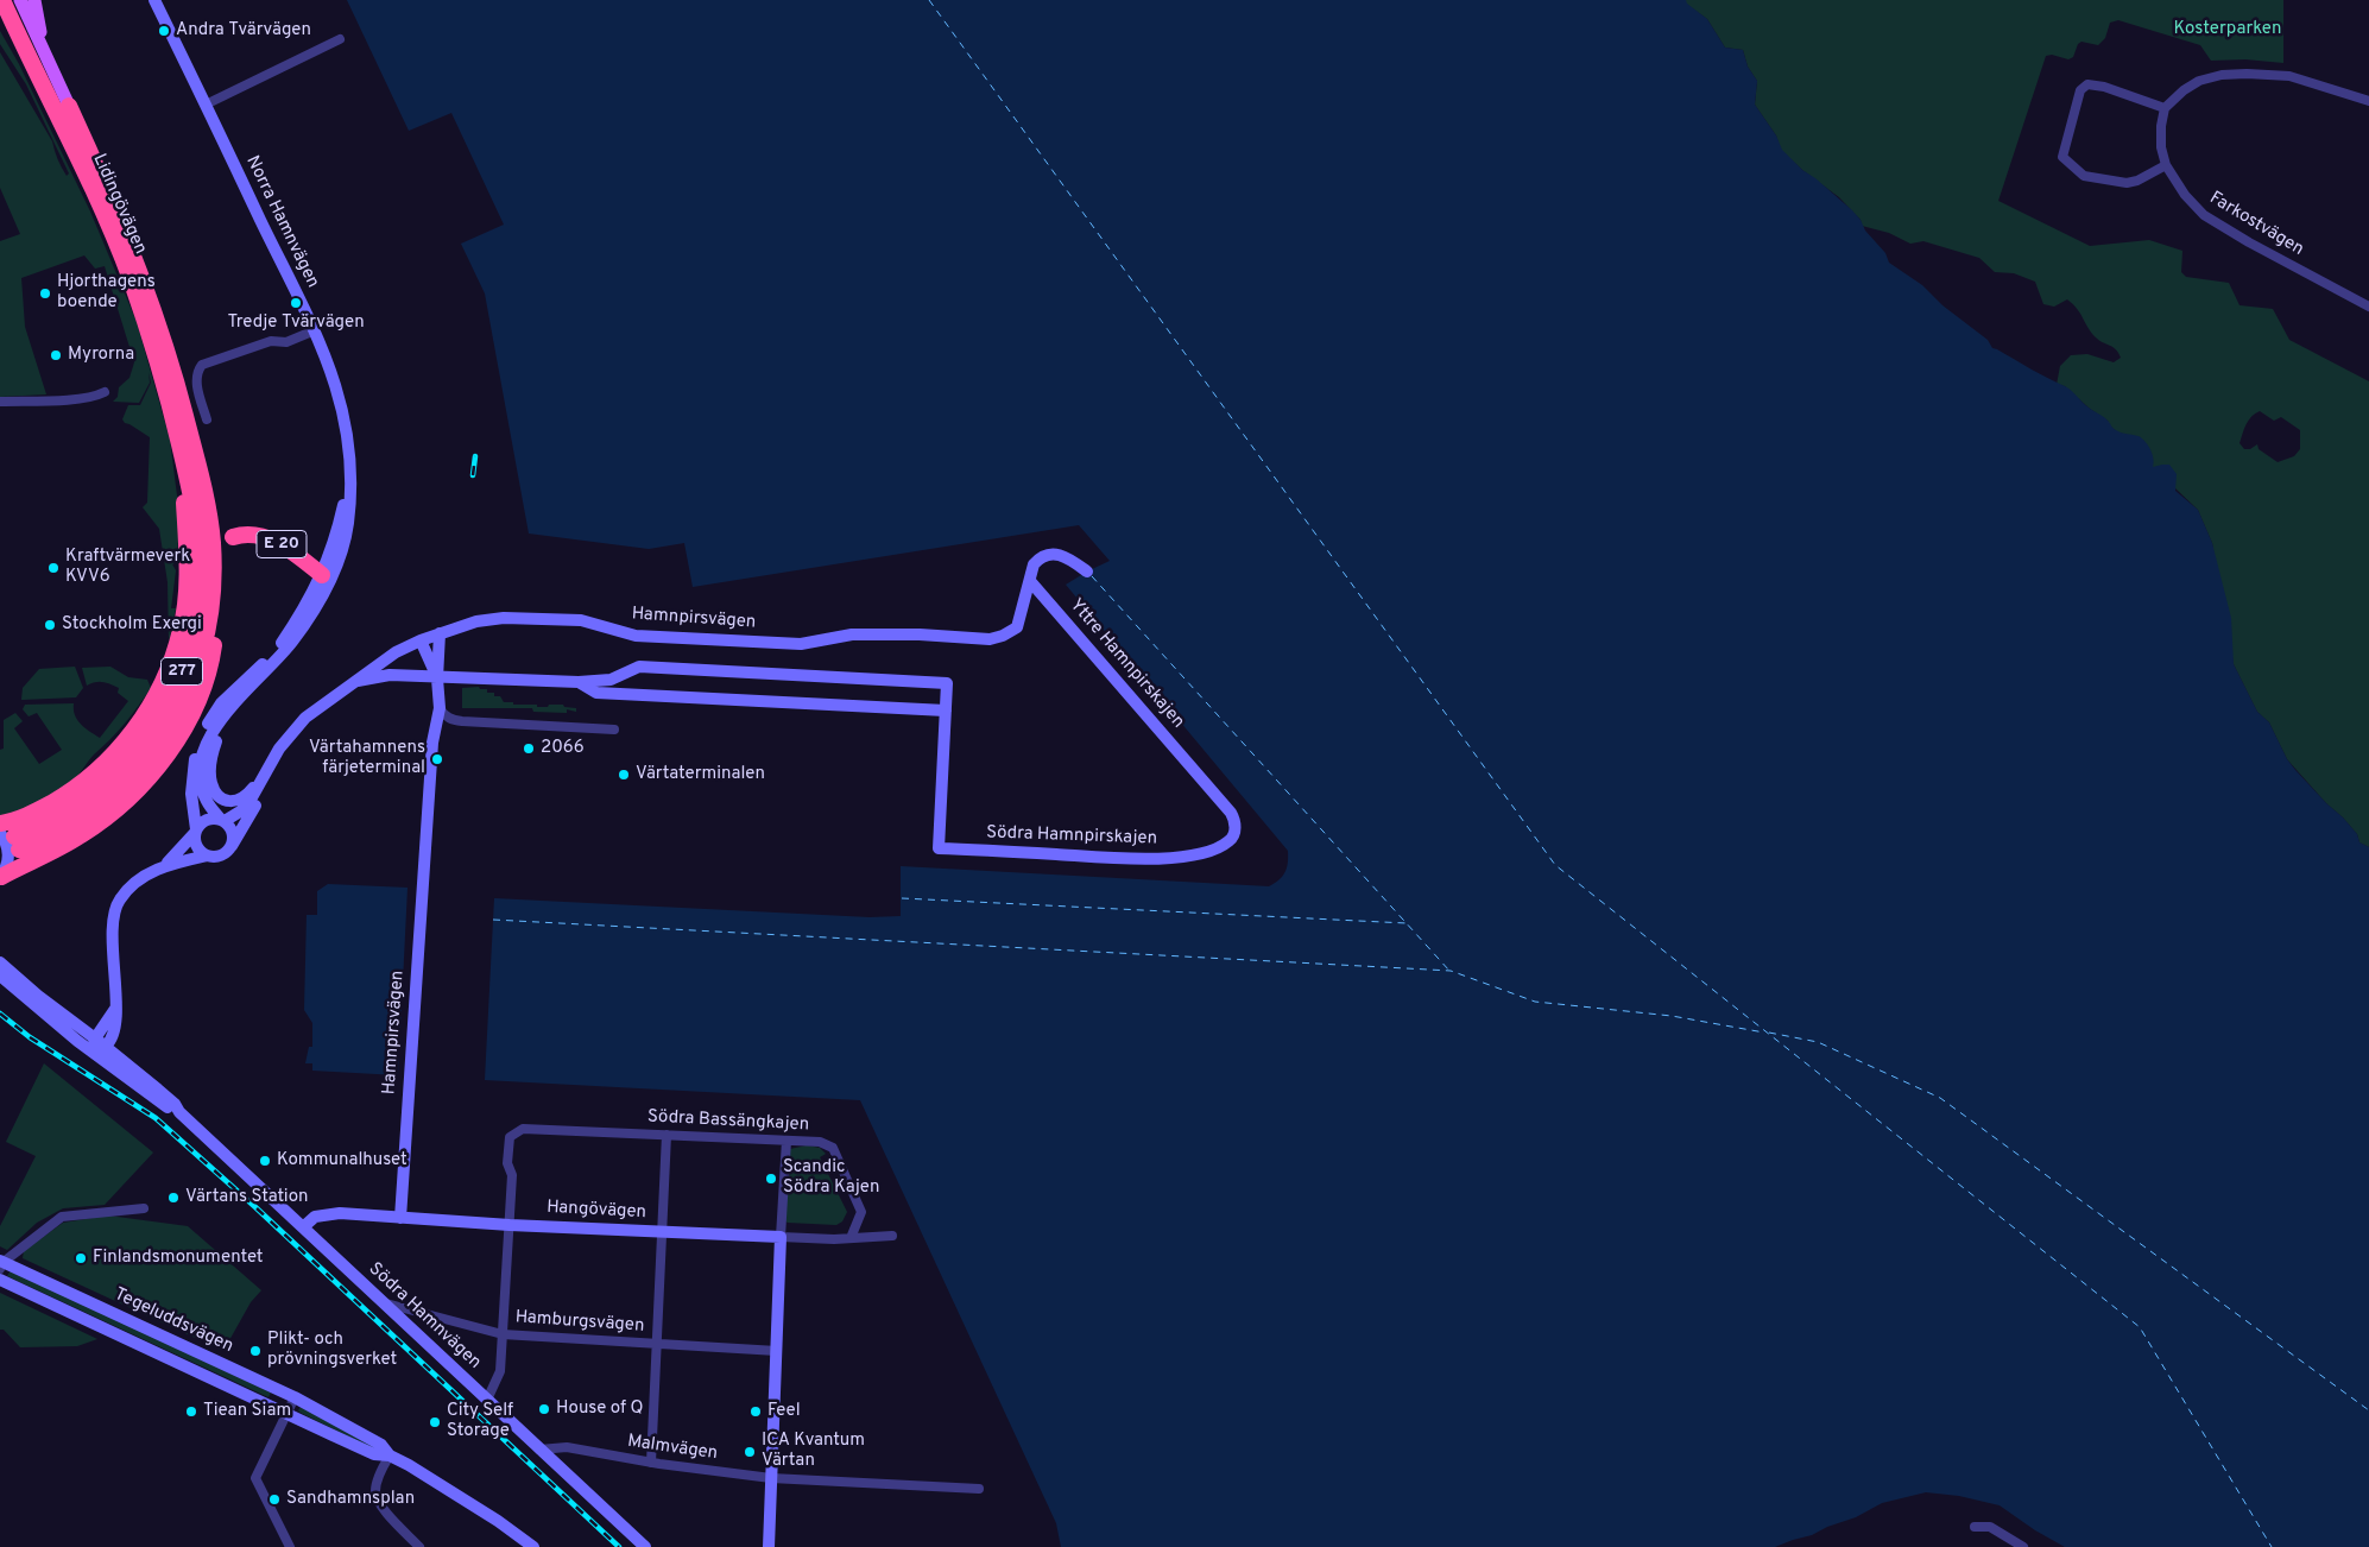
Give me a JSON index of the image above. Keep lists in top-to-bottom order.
{
  "streets": {
    "highway": ["Lidingövägen", "E 20", "277"],
    "main road": [
      "Norra Hamnvägen",
      "Hamnpirsvägen",
      "Yttre Hamnpirskajen",
      "Södra Hamnpirskajen",
      "Hangövägen",
      "Södra Hamnvägen",
      "Tegeluddsvägen"
    ],
    "street": [
      "Farkostvägen",
      "Södra Bassängkajen",
      "Hamburgsvägen",
      "Malmvägen"
    ]
  },
  "crossings": [
    ["Lidingövägen", "277"],
    ["Norra Hamnvägen", "E 20"],
    ["Norra Hamnvägen", "Hamnpirsvägen"],
    ["Hamnpirsvägen", "Yttre Hamnpirskajen"],
    ["Hamnpirsvägen", "Södra Hamnpirskajen"],
    ["Hamnpirsvägen", "Hangövägen"],
    ["Yttre Hamnpirskajen", "Södra Hamnpirskajen"],
    ["Södra Bassängkajen", "Hangövägen"],
    ["Hangövägen", "Södra Hamnvägen"],
    ["Södra Hamnvägen", "Hamburgsvägen"],
    ["Södra Hamnvägen", "Malmvägen"]
  ],
  "parks": ["Kosterparken"],
  "places": [
    "Andra Tvärvägen",
    "Hjorthagens boende",
    "Tredje Tvärvägen",
    "Myrorna",
    "Kraftvärmeverk KVV6",
    "Stockholm Exergi",
    "2066",
    "Värtahamnens färjeterminal",
    "Värtaterminalen",
    "Kommunalhuset",
    "Scandic Södra Kajen",
    "Värtans Station",
    "Finlandsmonumentet",
    "Plikt- och prövningsverket",
    "House of Q",
    "Tiean Siam",
    "Feel",
    "City Self Storage",
    "ICA Kvantum Värtan",
    "Sandhamnsplan"
  ]
}
